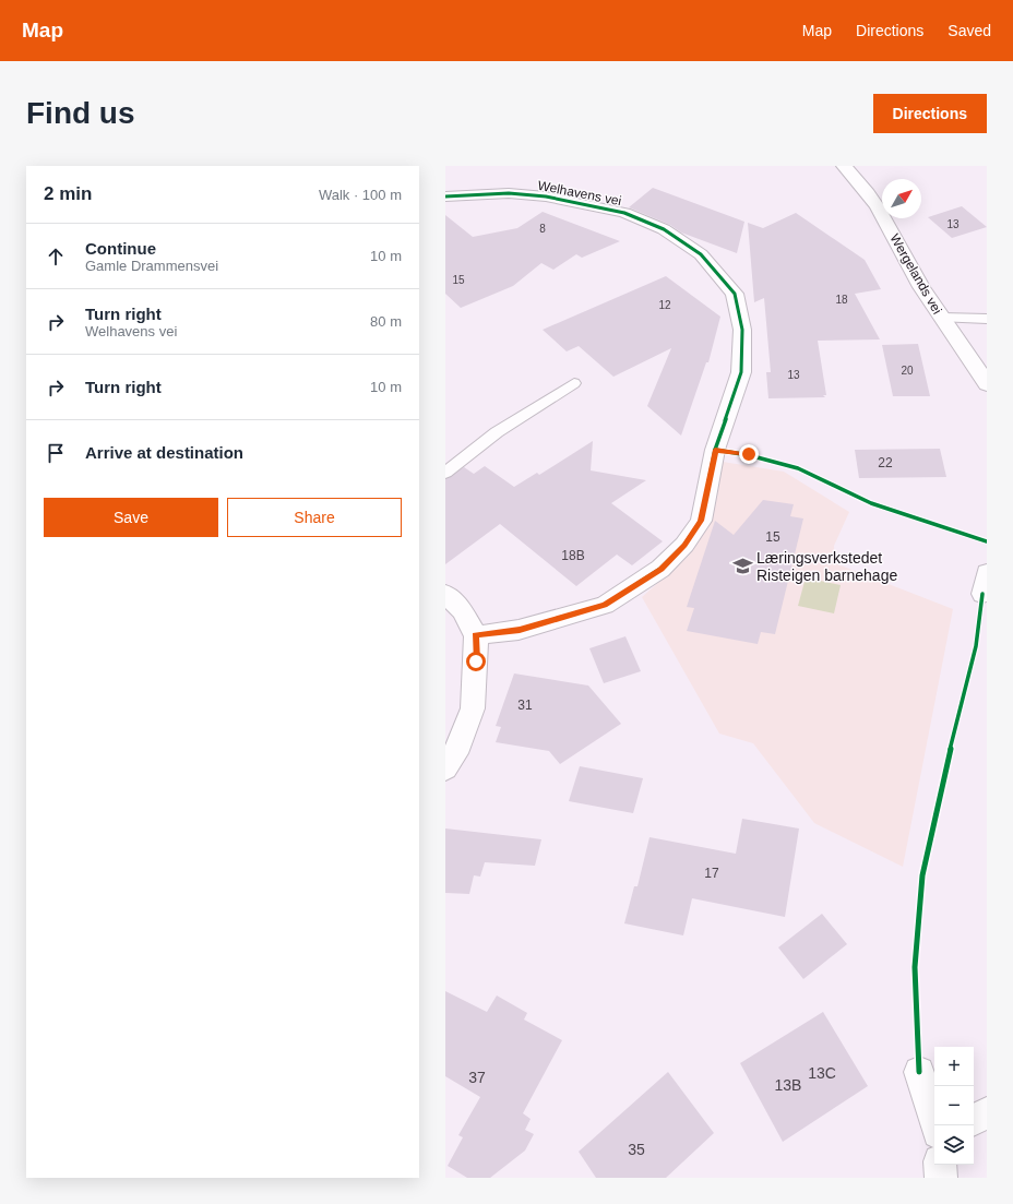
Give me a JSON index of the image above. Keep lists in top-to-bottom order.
{
  "streets": {
    "street": ["Welhavens vei", "Wergelands vei"]
  },
  "places": {
    "school or university": ["Læringsverkstedet Risteigen barnehage"]
  },
  "house_numbers": [
    "13",
    "8",
    "15",
    "18",
    "12",
    "20",
    "13",
    "22",
    "15",
    "18B",
    "31",
    "17",
    "13C",
    "37",
    "13B",
    "35"
  ],
  "north": "top right",
  "page": {
    "header": "Map",
    "nav": ["Map", "Directions", "Saved"],
    "buttons": [
      "Directions",
      ["Save", "Share"]
    ],
    "title": "Find us",
    "heading": ["2 min", "Walk · 100 m"],
    "list": [
      ["Continue", "Gamle Drammensvei", "10 m"],
      ["Turn right", "Welhavens vei", "80 m"],
      ["Turn right", "10 m"],
      "Arrive at destination"
    ],
    "map_buttons": ["+", "−"]
  }
}
